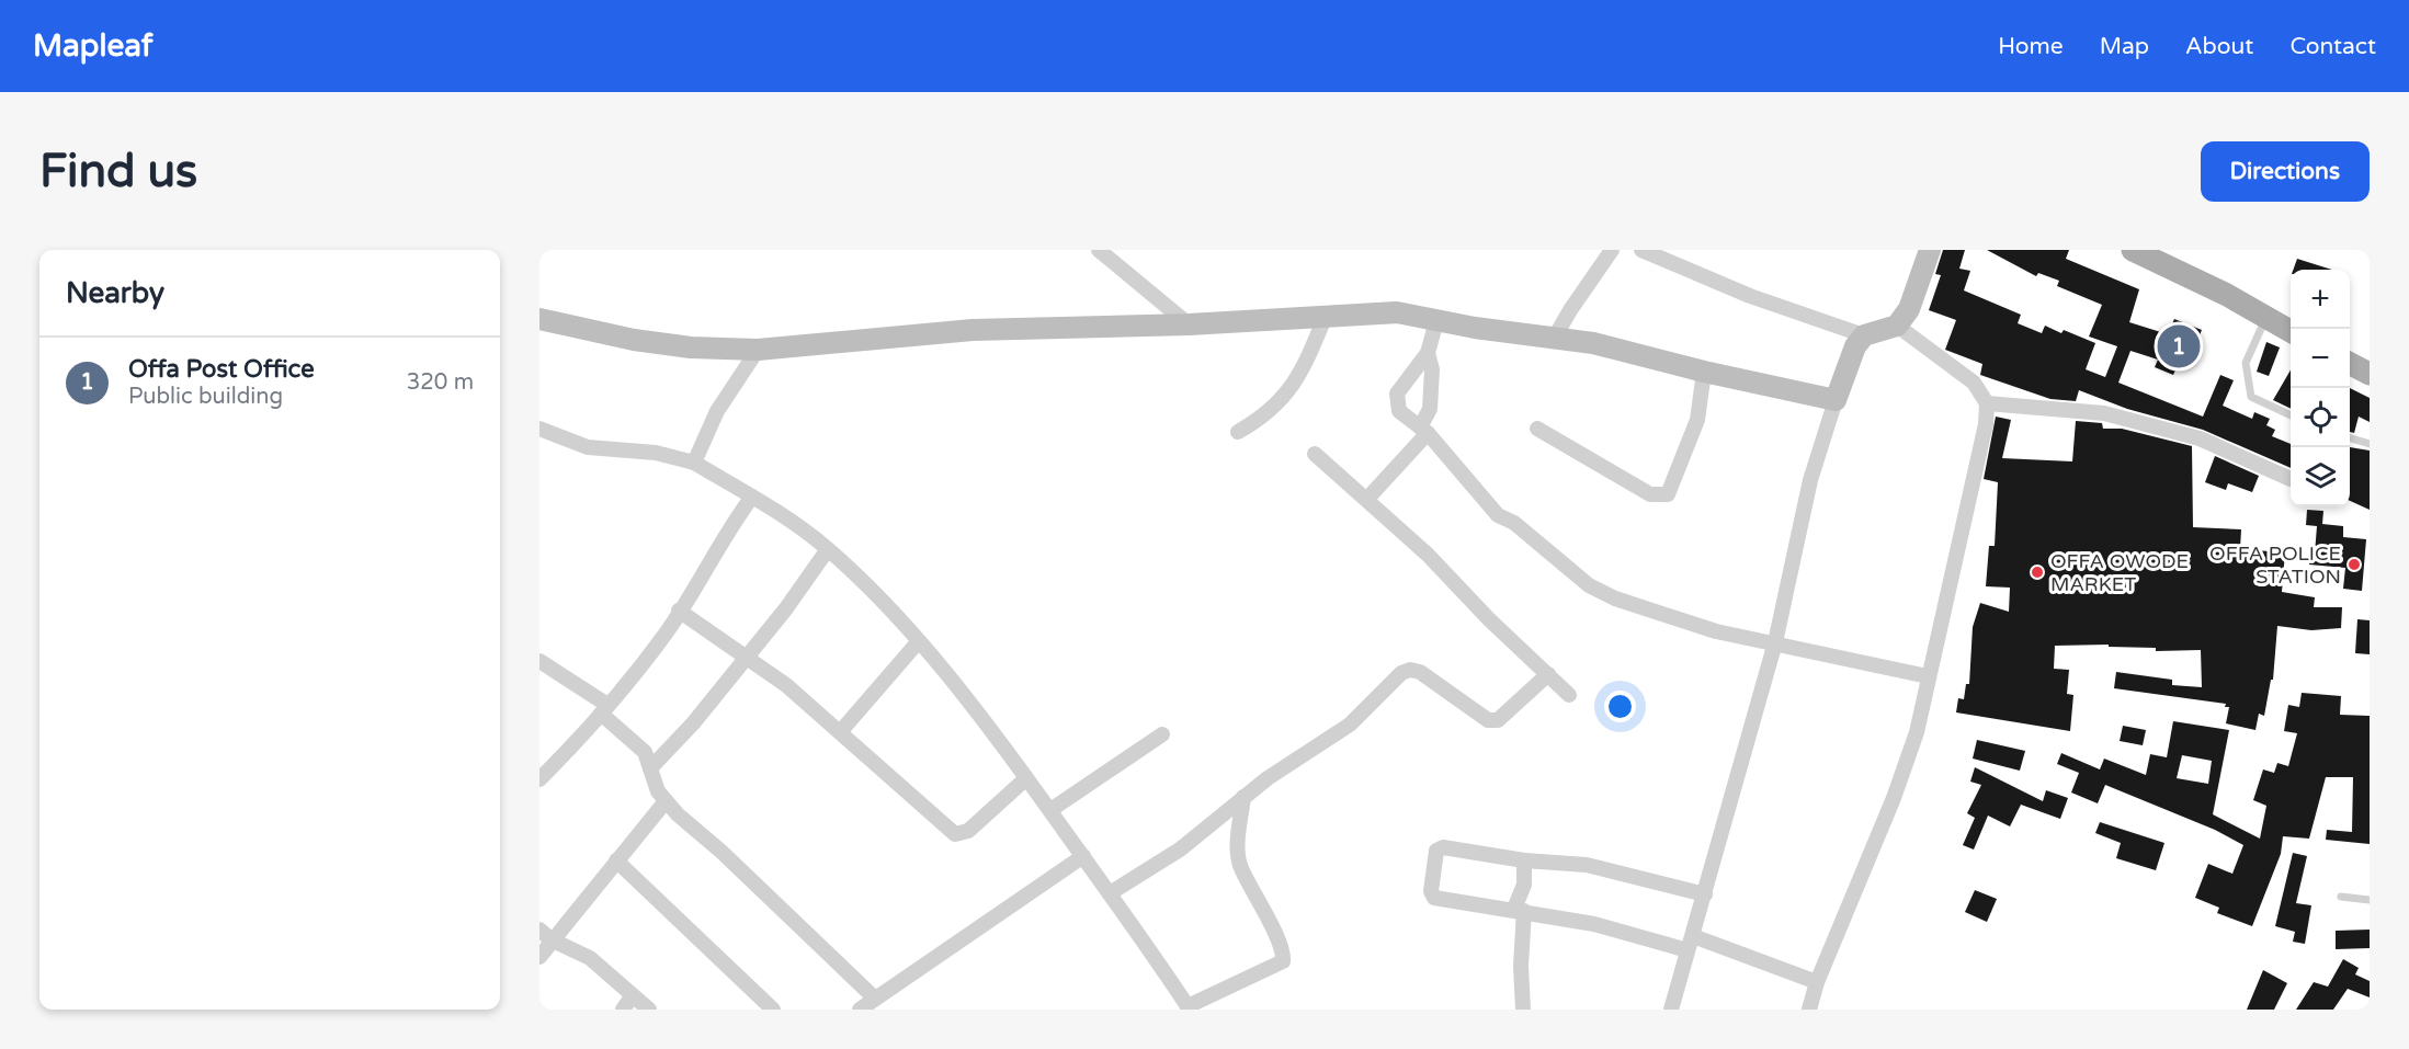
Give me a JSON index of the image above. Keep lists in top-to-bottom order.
{
  "places": ["OFFA POLICE STATION", "OFFA OWODE MARKET"],
  "page": {
    "header": "Mapleaf",
    "nav": [
      "Home",
      "Map",
      "About",
      "Contact"
    ],
    "buttons": "Directions",
    "title": "Find us",
    "heading": "Nearby",
    "map_buttons": ["+", "−"],
    "pins": "1",
    "list": [
      {
        "mark": "1",
        "name": "Offa Post Office",
        "note": "Public building",
        "value": "320 m"
      }
    ]
  }
}
